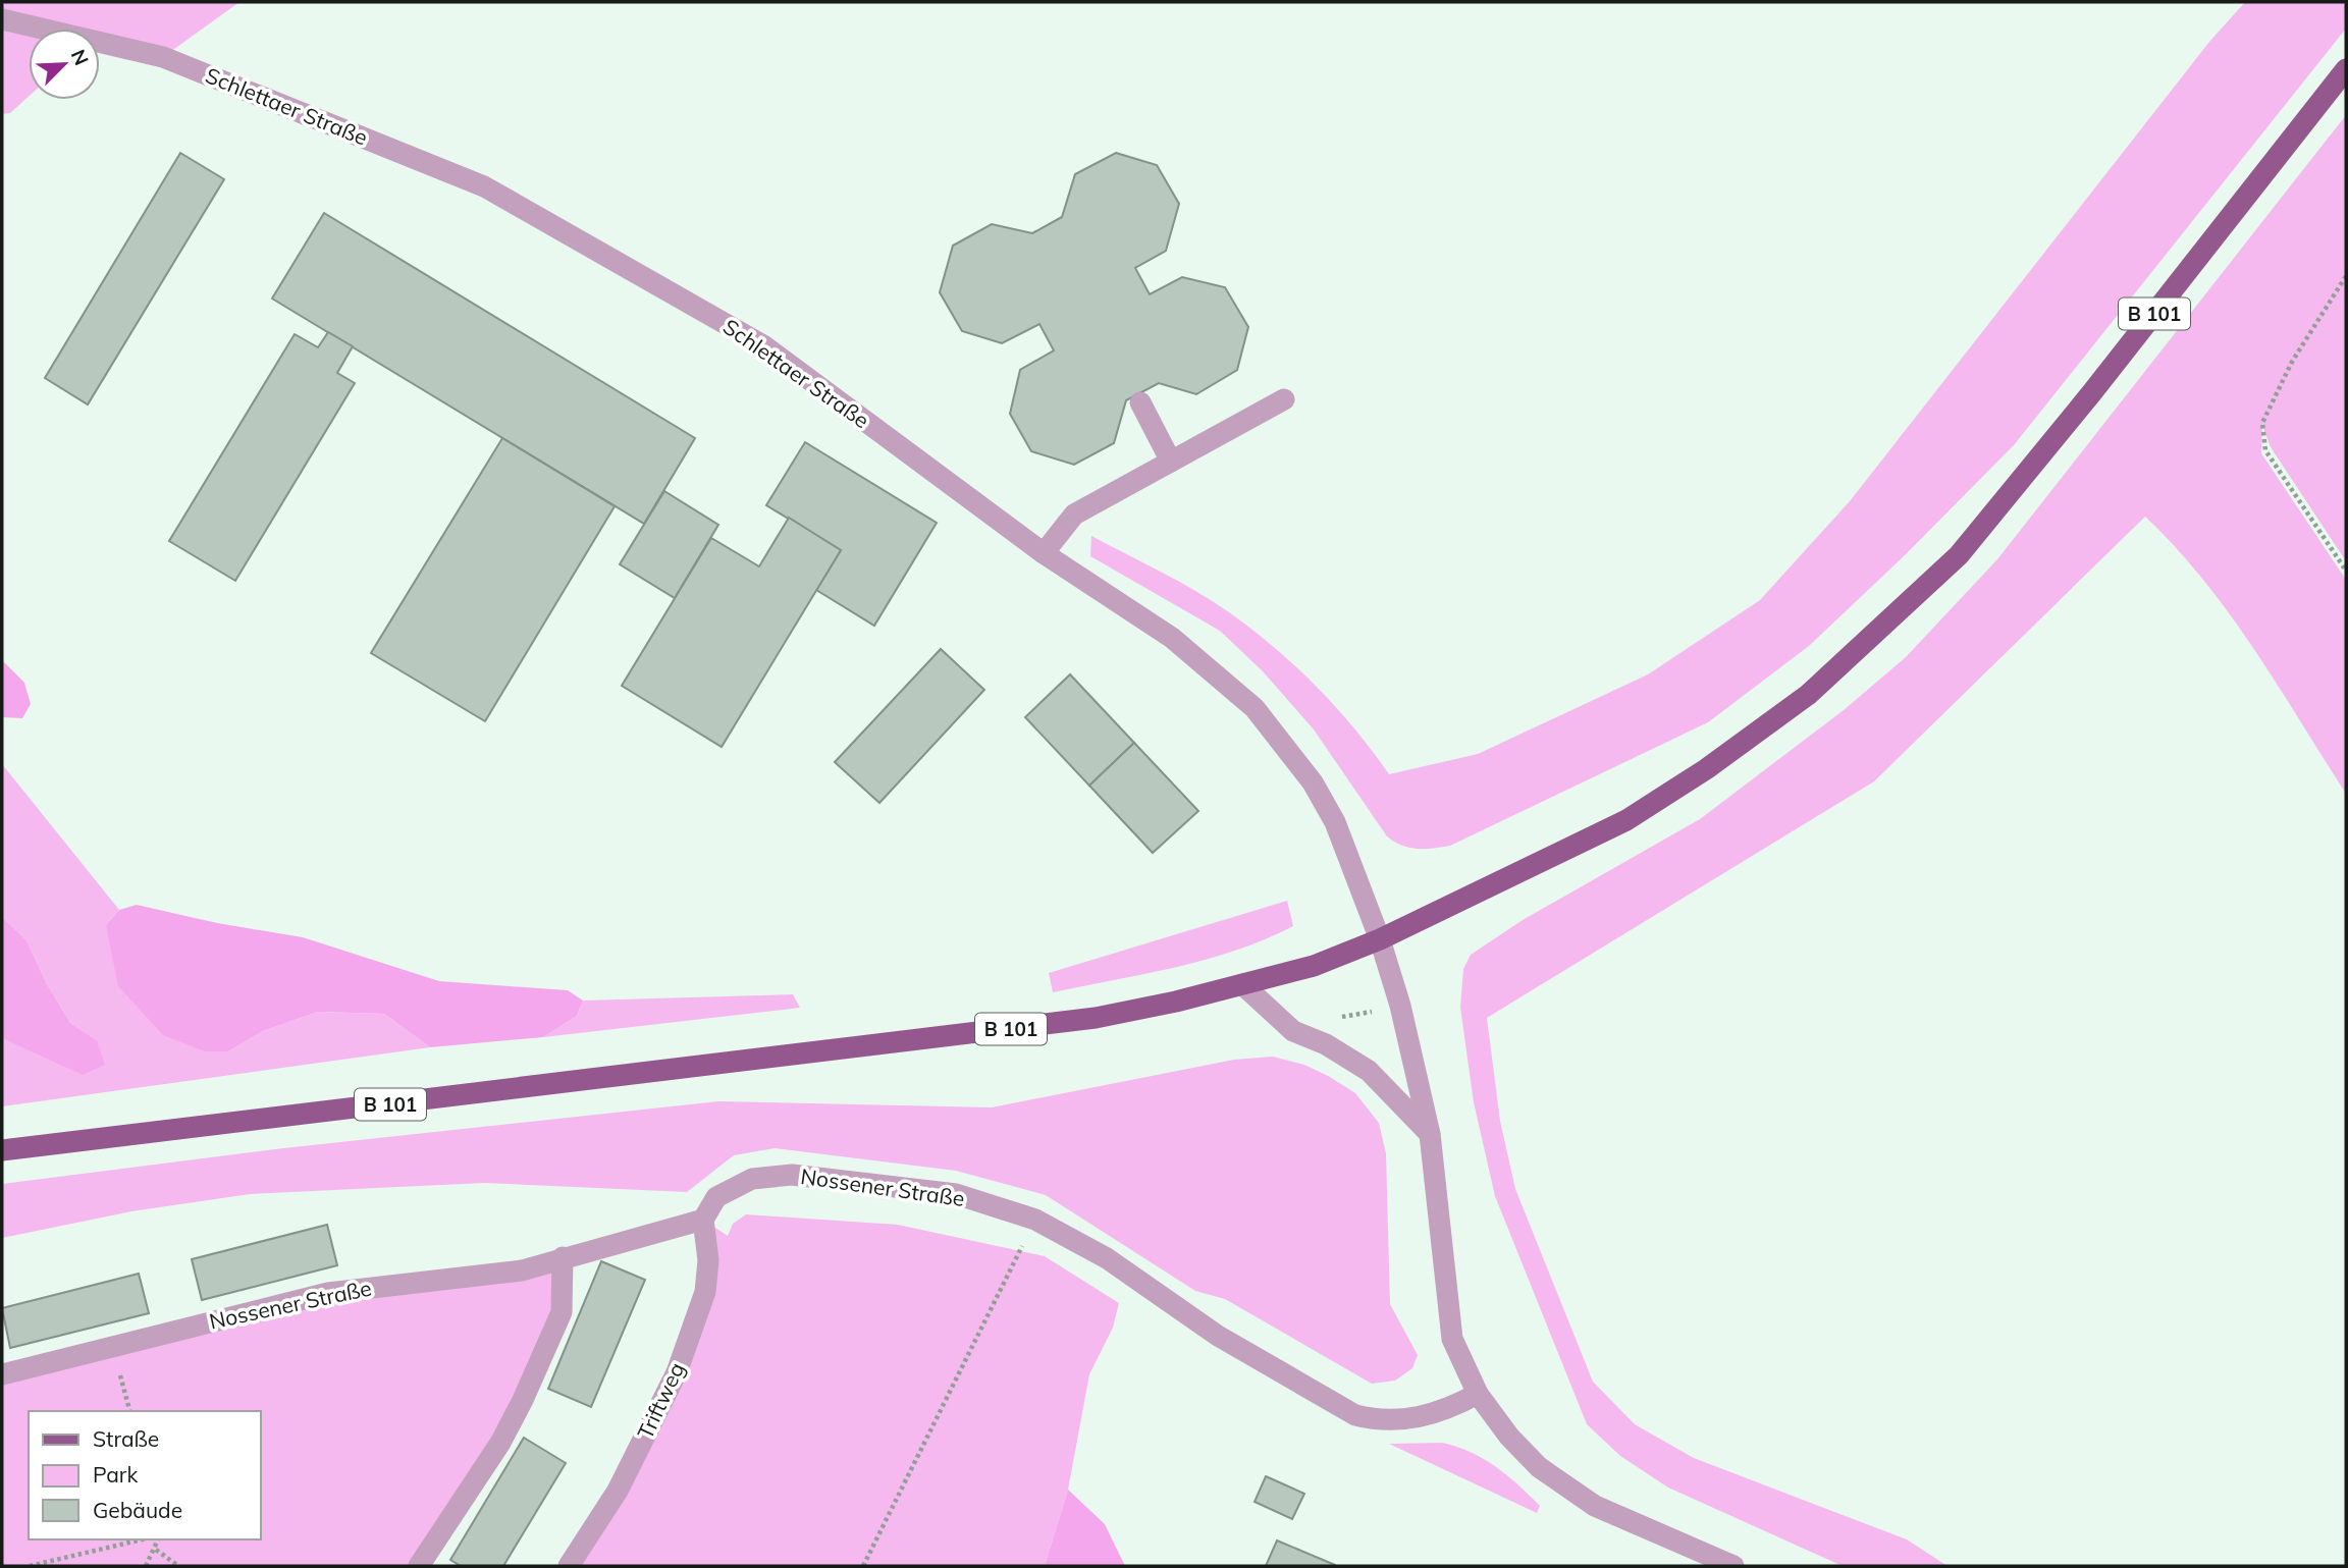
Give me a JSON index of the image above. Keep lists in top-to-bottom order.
{
  "streets": {
    "main road": ["B 101"],
    "street": ["Schlettaer Straße", "Nossener Straße", "Triftweg"]
  },
  "crossings": [
    ["Schlettaer Straße", "B 101"],
    ["Nossener Straße", "Triftweg"]
  ],
  "legend": ["Straße", "Park", "Gebäude"],
  "north": "top right"
}
